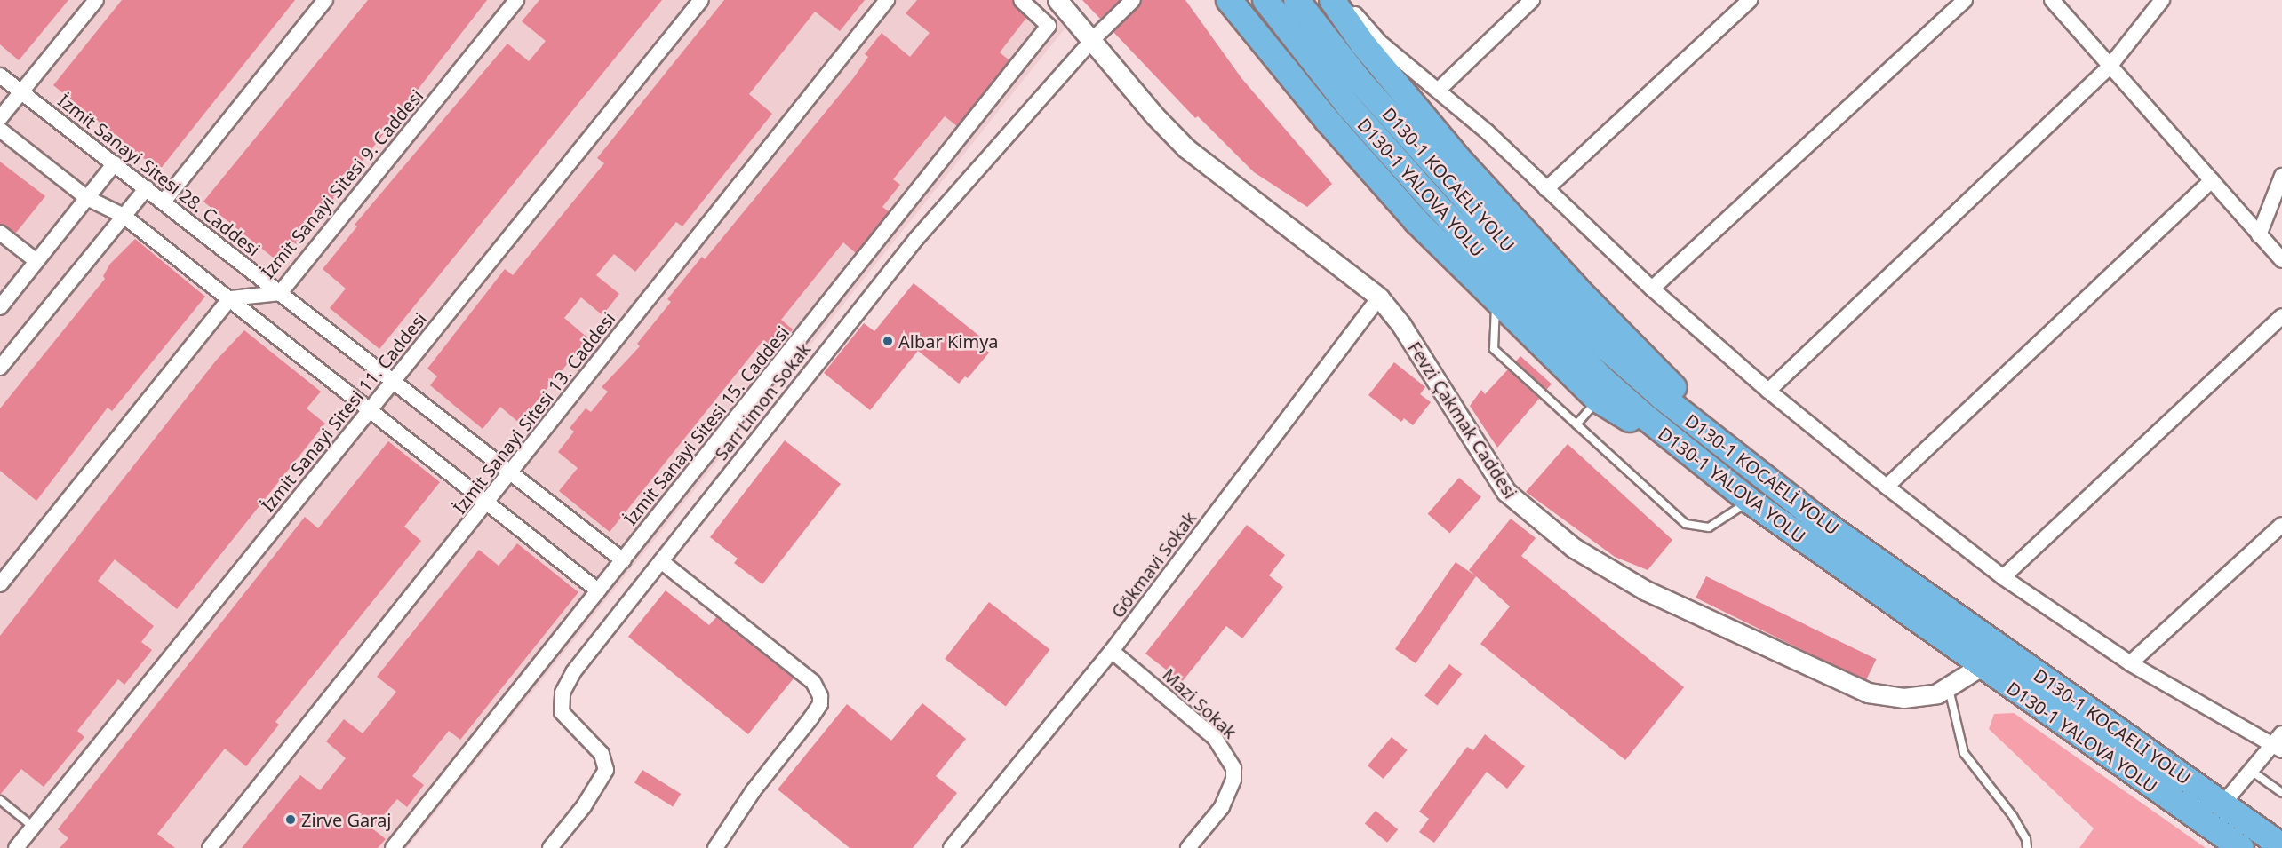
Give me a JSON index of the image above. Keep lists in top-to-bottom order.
{
  "streets": {
    "highway": ["D130-1 KOCAELİ YOLU", "D130-1 YALOVA YOLU"],
    "street": [
      "İzmit Sanayi Sitesi 28. Caddesi",
      "İzmit Sanayi Sitesi 9. Caddesi",
      "Sarı Limon Sokak",
      "İzmit Sanayi Sitesi 11. Caddesi",
      "İzmit Sanayi Sitesi 13. Caddesi",
      "Fevzi Çakmak Caddesi",
      "İzmit Sanayi Sitesi 15. Caddesi",
      "Gökmavi Sokak",
      "Mazi Sokak"
    ]
  },
  "crossings": [
    ["İzmit Sanayi Sitesi 28. Caddesi", "İzmit Sanayi Sitesi 9. Caddesi"],
    ["İzmit Sanayi Sitesi 28. Caddesi", "İzmit Sanayi Sitesi 11. Caddesi"],
    ["İzmit Sanayi Sitesi 28. Caddesi", "İzmit Sanayi Sitesi 13. Caddesi"],
    ["İzmit Sanayi Sitesi 28. Caddesi", "İzmit Sanayi Sitesi 15. Caddesi"],
    ["D130-1 KOCAELİ YOLU", "D130-1 YALOVA YOLU"],
    ["D130-1 YALOVA YOLU", "Fevzi Çakmak Caddesi"],
    ["Sarı Limon Sokak", "Fevzi Çakmak Caddesi"],
    ["Fevzi Çakmak Caddesi", "Gökmavi Sokak"],
    ["Gökmavi Sokak", "Mazi Sokak"]
  ],
  "places": ["Albar Kimya", "Zirve Garaj"]
}
